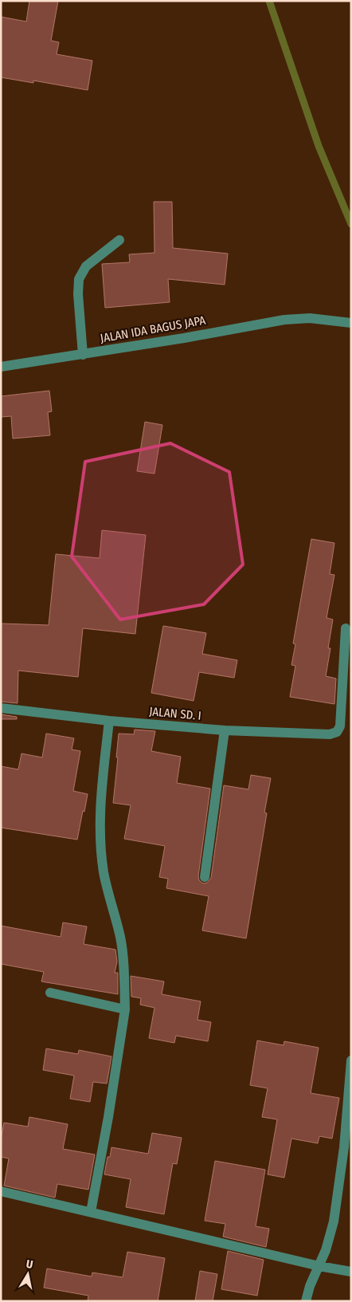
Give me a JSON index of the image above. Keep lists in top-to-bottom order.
{
  "streets": {
    "street": ["JALAN IDA BAGUS JAPA", "JALAN SD. I"]
  },
  "north": "top"
}
